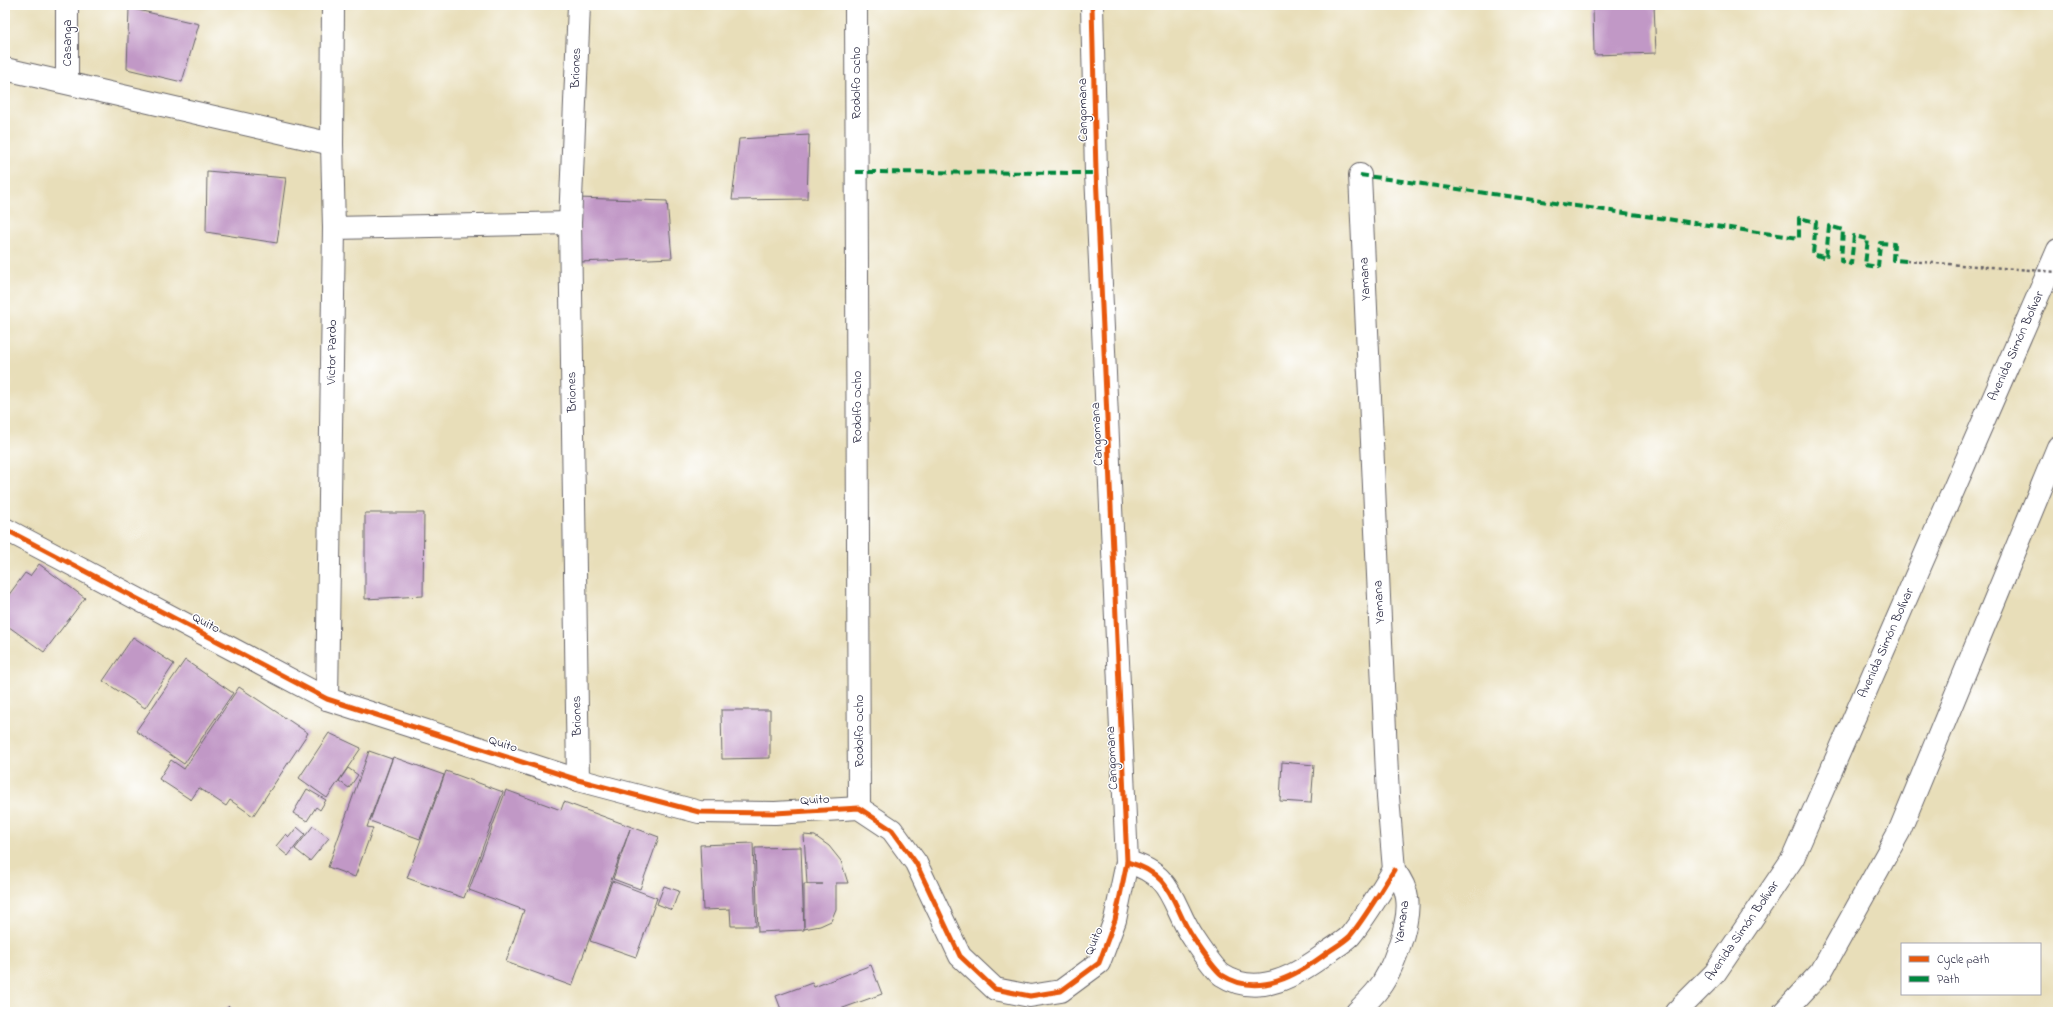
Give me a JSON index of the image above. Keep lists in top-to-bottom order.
{
  "streets": {
    "main road": [
      "Casanga",
      "Briones",
      "Rodolfo Ocho",
      "Cangomana",
      "Yamana",
      "Avenida Simón Bolívar",
      "Victor Pardo",
      "Quito"
    ]
  },
  "crossings": [
    ["Briones", "Quito"],
    ["Rodolfo Ocho", "Quito"],
    ["Cangomana", "Quito"],
    ["Victor Pardo", "Quito"]
  ],
  "legend": ["Cycle path", "Path"]
}
